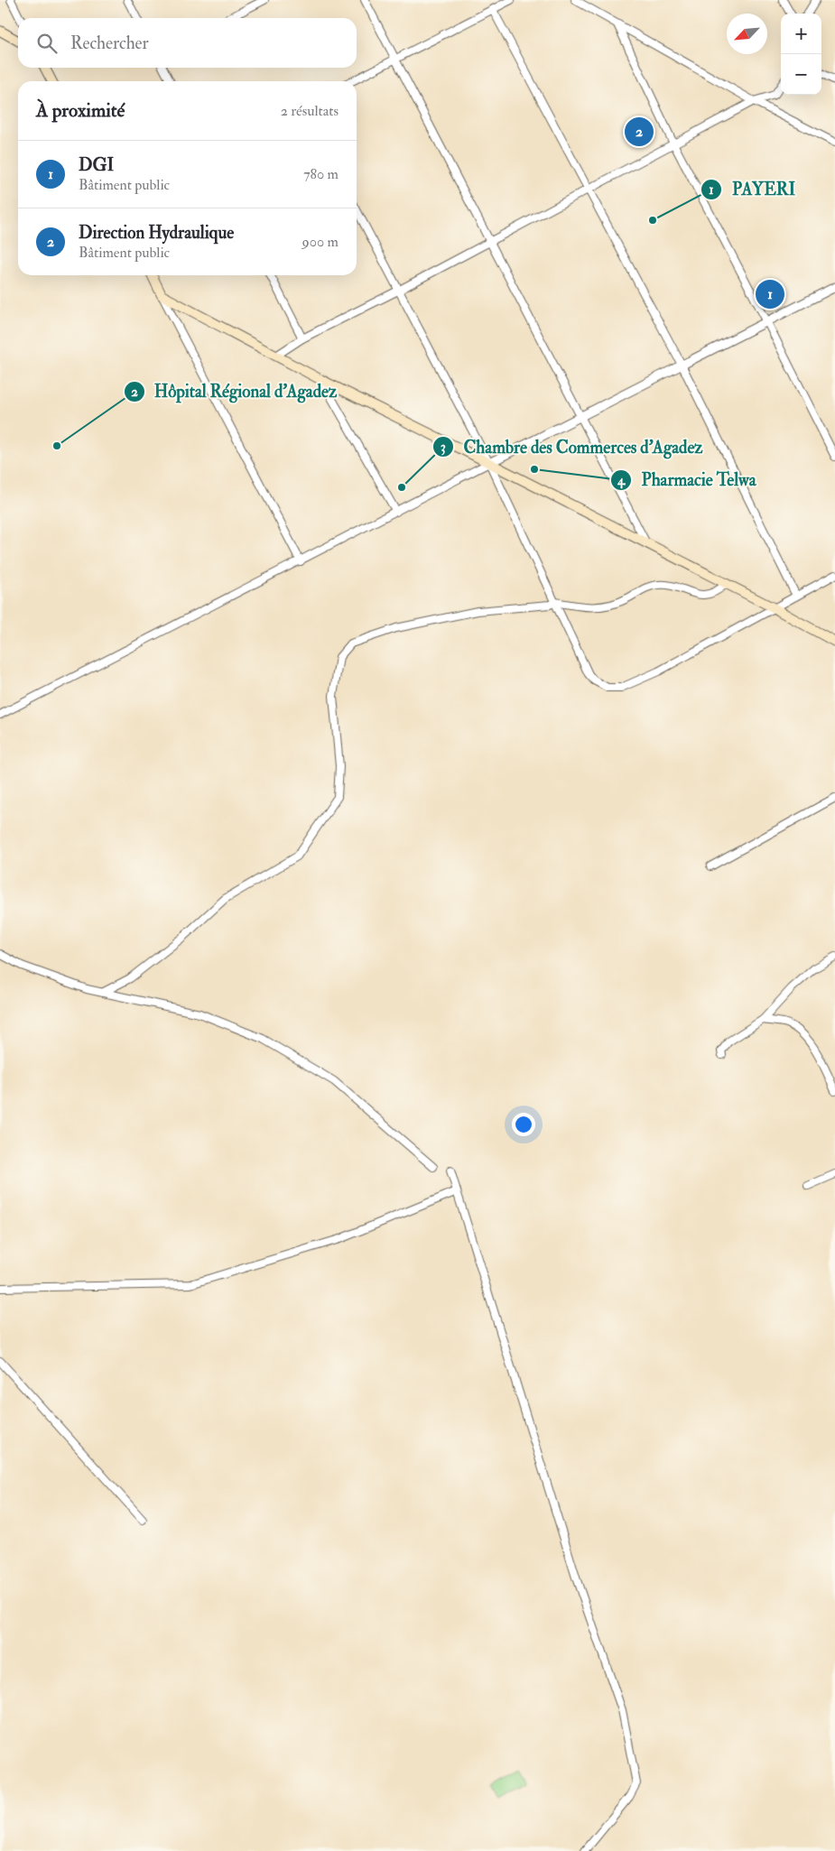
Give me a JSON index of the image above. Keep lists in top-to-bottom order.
{
  "places": [
    "PAYERI",
    "Hôpital Régional d'Agadez",
    "Pharmacie Telwa",
    "Chambre des Commerces d’Agadez"
  ],
  "north": "bottom left",
  "page": {
    "map_buttons": ["+", "−"],
    "search": "Rechercher",
    "heading": ["À proximité", "2 résultats"],
    "pins": ["2", "1"],
    "list": [
      {
        "mark": "1",
        "name": "DGI",
        "note": "Bâtiment public",
        "value": "780 m"
      },
      {
        "mark": "2",
        "name": "Direction Hydraulique",
        "note": "Bâtiment public",
        "value": "900 m"
      }
    ]
  }
}
